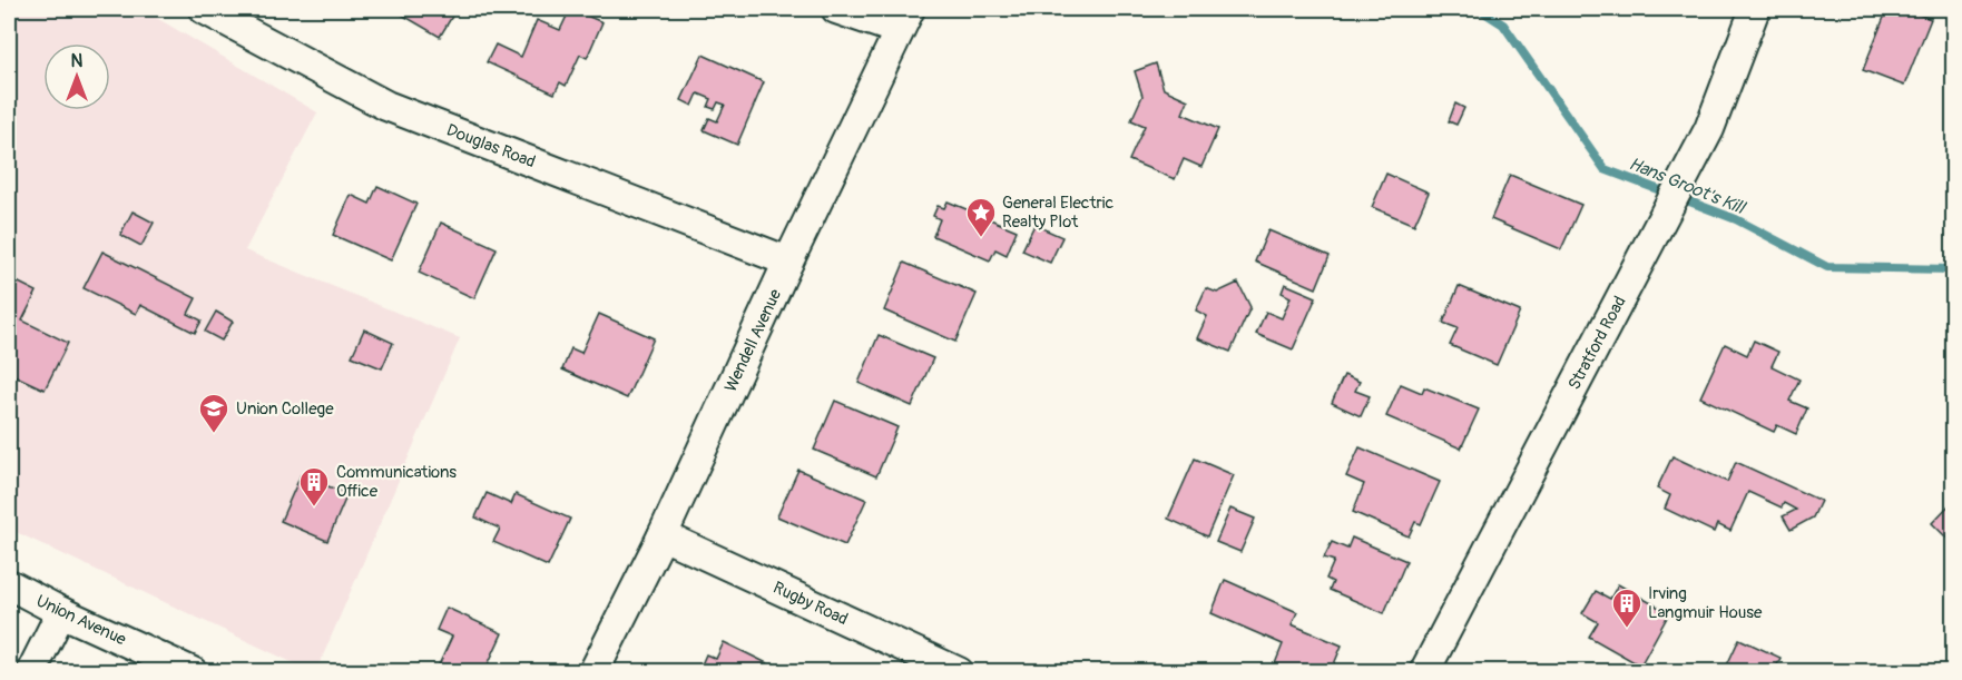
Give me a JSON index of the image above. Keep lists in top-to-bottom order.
{
  "streets": {
    "street": [
      "Douglas Road",
      "Wendell Avenue",
      "Stratford Road",
      "Rugby Road",
      "Union Avenue"
    ]
  },
  "crossings": [
    ["Douglas Road", "Wendell Avenue"],
    ["Wendell Avenue", "Rugby Road"]
  ],
  "water": ["Hans Groot's Kill"],
  "places": {
    "place": ["General Electric Realty Plot"],
    "school or university": ["Union College"],
    "building": ["Communications Office", "Irving Langmuir House"]
  },
  "north": "top"
}
